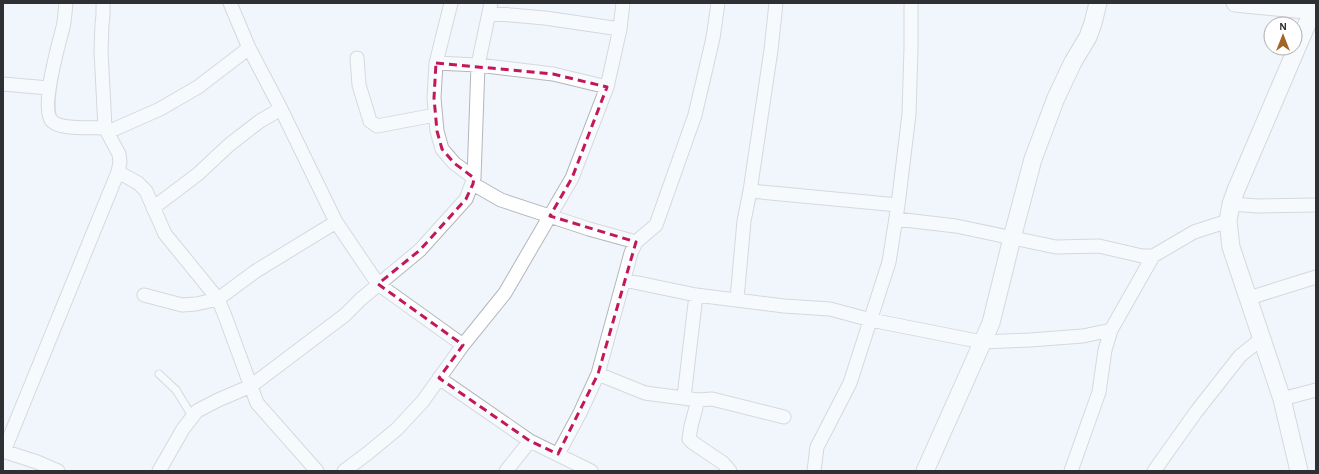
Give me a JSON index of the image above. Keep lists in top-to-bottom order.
{
  "north": "top"
}
